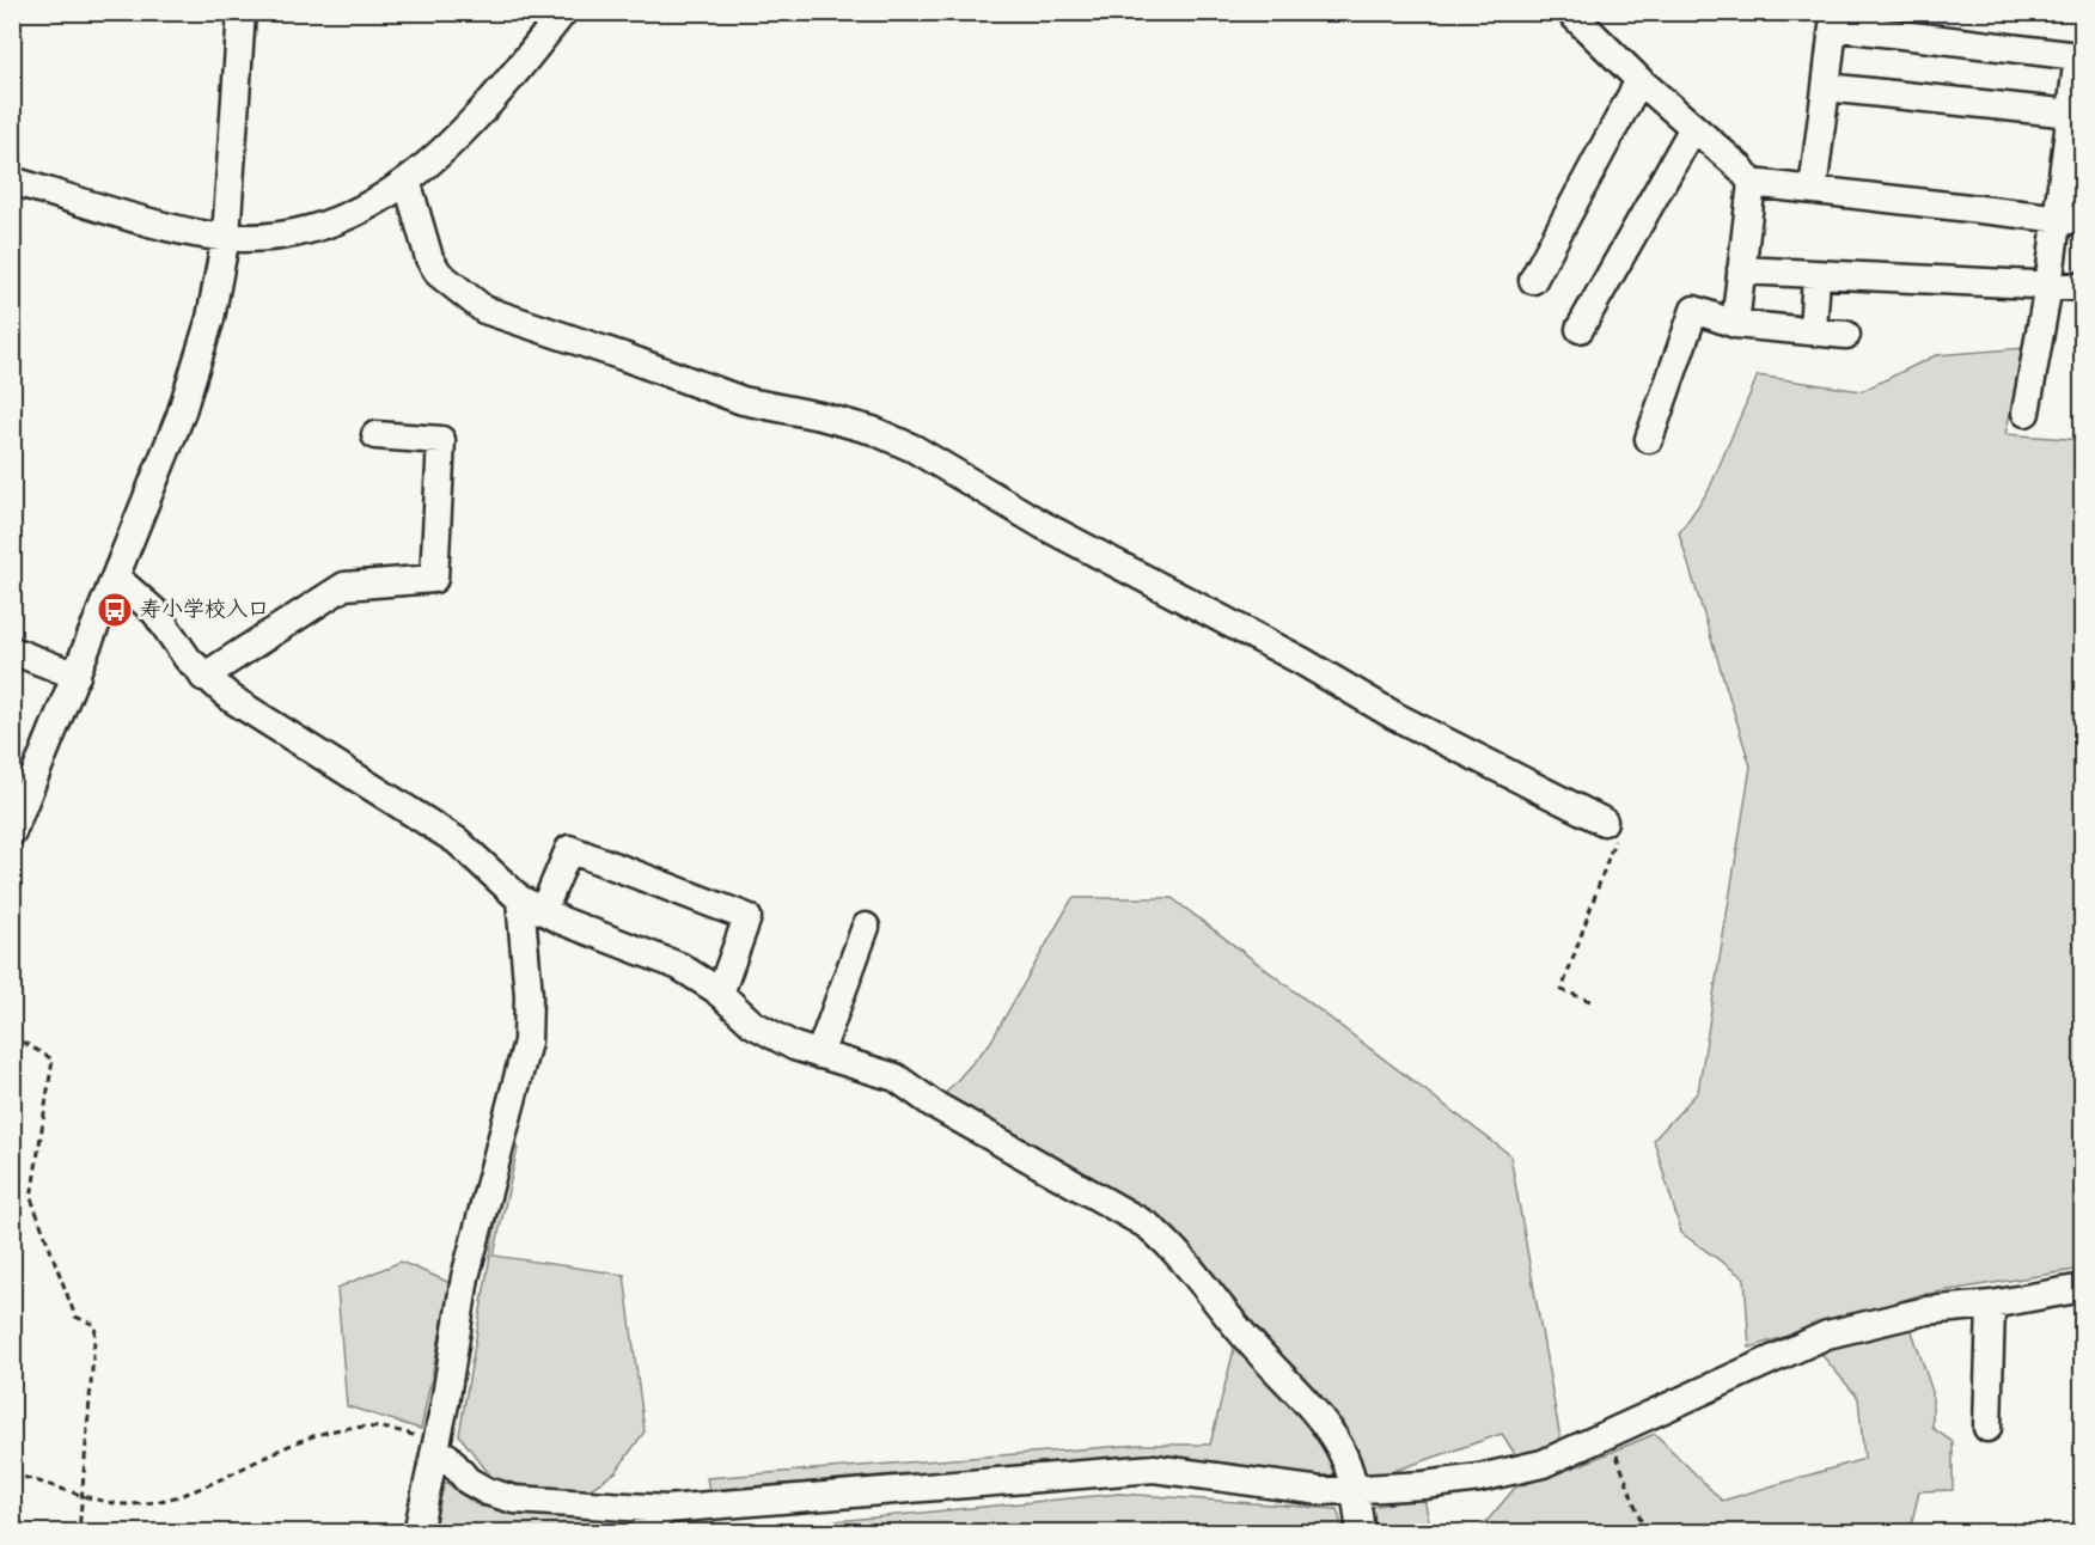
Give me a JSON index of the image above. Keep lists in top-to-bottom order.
{
  "places": {
    "bus stop": ["寿小学校入口"]
  }
}
